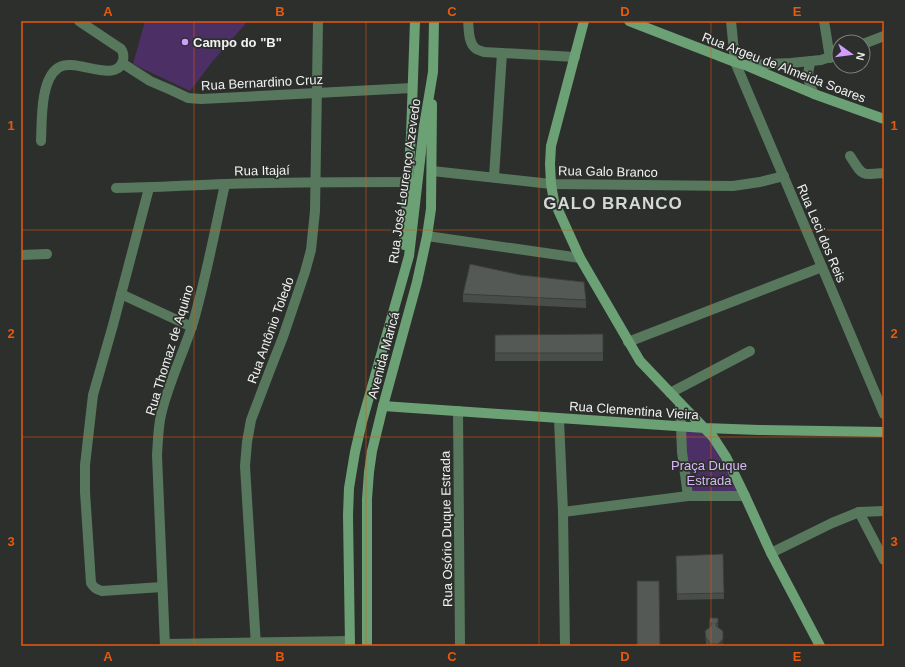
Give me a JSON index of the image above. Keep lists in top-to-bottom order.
{
  "streets": {
    "street": [
      "Rua Argeu de Almeida Soares",
      "Rua Bernardino Cruz",
      "Rua Itajaí",
      "Rua Galo Branco",
      "Rua José Lourenço Azevedo",
      "Rua Leci dos Reis",
      "Rua Antônio Toledo",
      "Rua Thomaz de Aquino",
      "Avenida Maricá",
      "Rua Clementina Vieira",
      "Rua Osório Duque Estrada"
    ]
  },
  "crossings": [
    ["Rua Argeu de Almeida Soares", "Rua Leci dos Reis"],
    ["Rua Bernardino Cruz", "Rua José Lourenço Azevedo"],
    ["Rua Bernardino Cruz", "Rua Antônio Toledo"],
    ["Rua Itajaí", "Rua José Lourenço Azevedo"],
    ["Rua Itajaí", "Rua Antônio Toledo"],
    ["Rua Itajaí", "Rua Thomaz de Aquino"],
    ["Rua Galo Branco", "Rua Leci dos Reis"],
    ["Rua Galo Branco", "Avenida Maricá"],
    ["Rua José Lourenço Azevedo", "Avenida Maricá"],
    ["Avenida Maricá", "Rua Clementina Vieira"],
    ["Rua Clementina Vieira", "Rua Osório Duque Estrada"]
  ],
  "districts": ["GALO BRANCO"],
  "parks": ["Praça Duque Estrada"],
  "places": ["Campo do \"B\""],
  "north": "right",
  "grid": {
    "columns": [
      "A",
      "B",
      "C",
      "D",
      "E"
    ],
    "rows": ["1", "2", "3"]
  }
}
